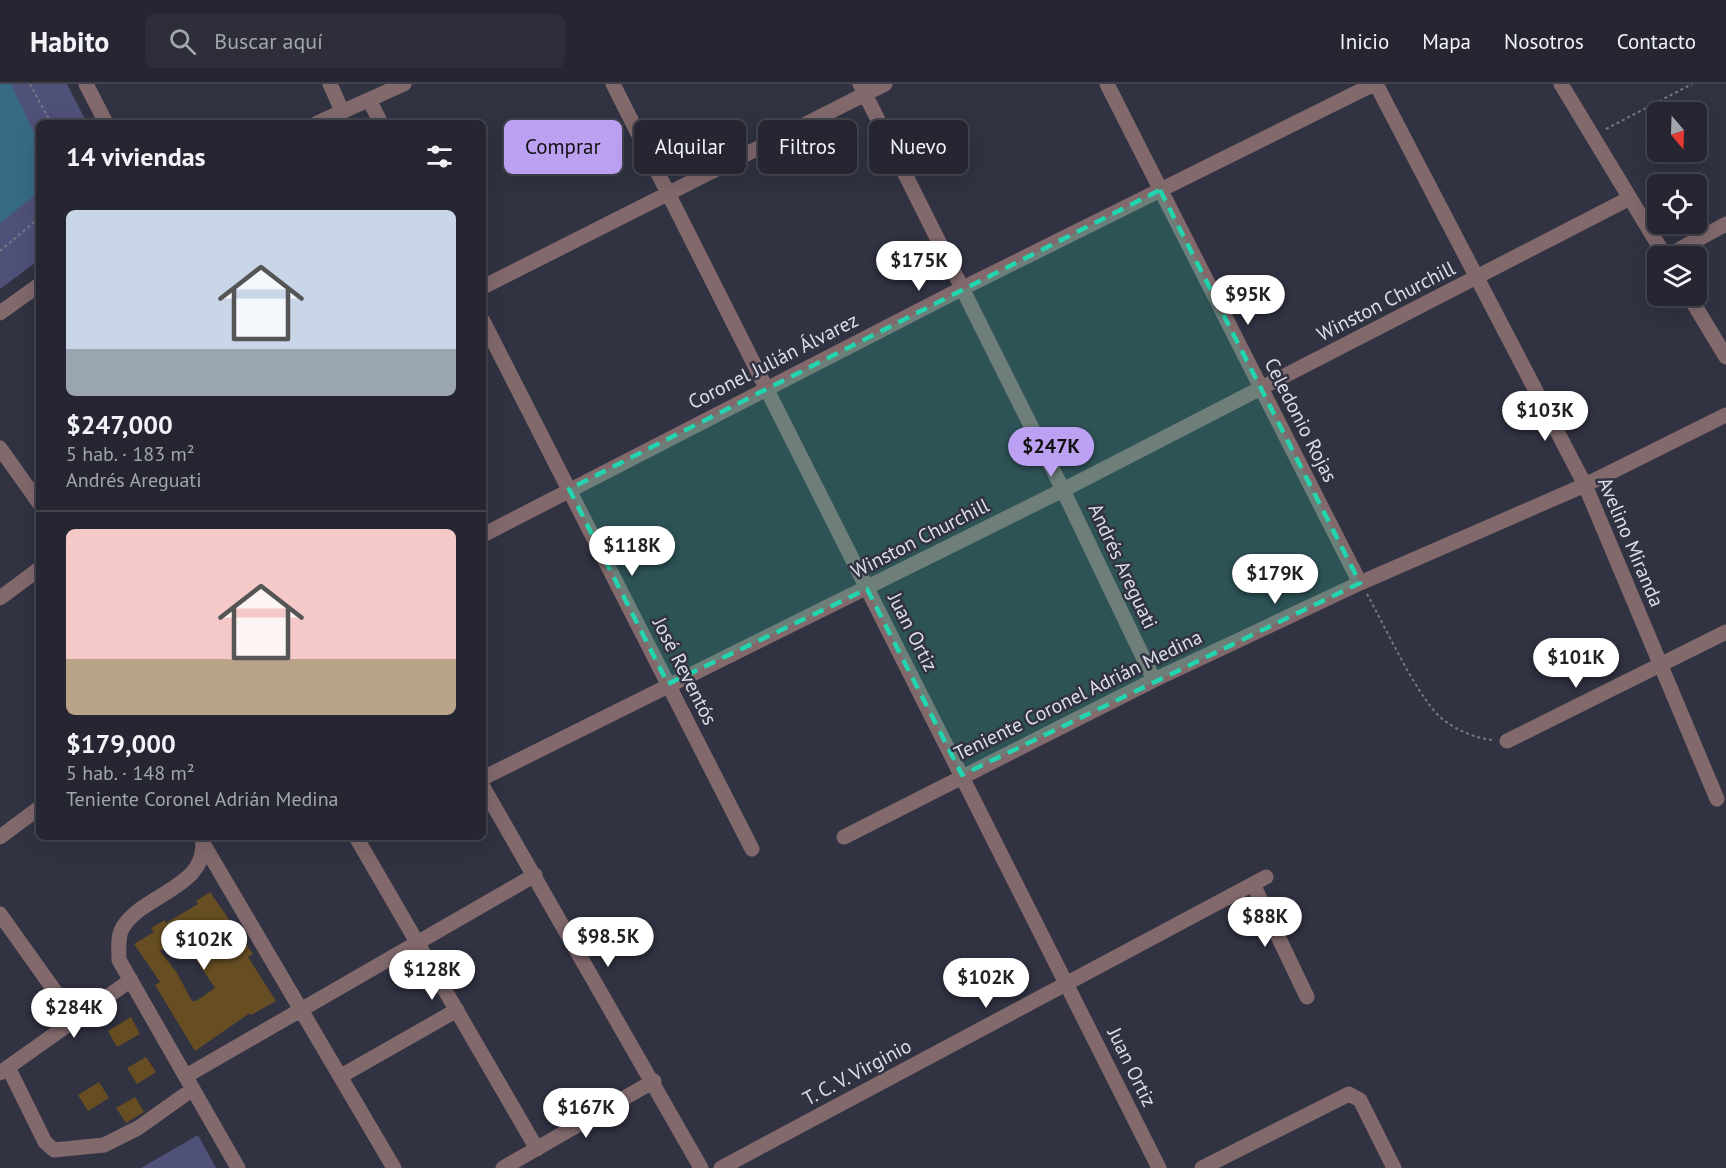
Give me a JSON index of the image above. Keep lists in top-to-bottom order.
{
  "streets": {
    "street": [
      "Winston Churchill",
      "Coronel Julián Álvarez",
      "Celedonio Rojas",
      "Avelino Miranda",
      "Andrés Areguati",
      "Juan Ortiz",
      "José Reventós",
      "Teniente Coronel Adrián Medina",
      "T. C. V. Virginio"
    ]
  },
  "crossings": [
    ["Winston Churchill", "Celedonio Rojas"],
    ["Winston Churchill", "Avelino Miranda"],
    ["Winston Churchill", "Andrés Areguati"],
    ["Winston Churchill", "Juan Ortiz"],
    ["Winston Churchill", "José Reventós"],
    ["Coronel Julián Álvarez", "Celedonio Rojas"],
    ["Coronel Julián Álvarez", "Avelino Miranda"],
    ["Coronel Julián Álvarez", "Andrés Areguati"],
    ["Coronel Julián Álvarez", "Juan Ortiz"],
    ["Coronel Julián Álvarez", "José Reventós"],
    ["Celedonio Rojas", "Teniente Coronel Adrián Medina"],
    ["Avelino Miranda", "Teniente Coronel Adrián Medina"],
    ["Andrés Areguati", "Teniente Coronel Adrián Medina"],
    ["Juan Ortiz", "Teniente Coronel Adrián Medina"],
    ["Juan Ortiz", "T. C. V. Virginio"]
  ],
  "north": "bottom",
  "page": {
    "header": "Habito",
    "search": "Buscar aquí",
    "nav": [
      "Inicio",
      "Mapa",
      "Nosotros",
      "Contacto"
    ],
    "chip": [
      "Comprar",
      "Alquilar",
      "Filtros",
      "Nuevo"
    ],
    "heading": "14 viviendas",
    "list": [
      {
        "name": "$247,000",
        "note": "5 hab. · 183 m² · Andrés Areguati"
      },
      {
        "name": "$179,000",
        "note": "5 hab. · 148 m² · Teniente Coronel Adrián Medina"
      }
    ],
    "price": [
      "$175K",
      "$95K",
      "$103K",
      "$247K",
      "$118K",
      "$179K",
      "$101K",
      "$88K",
      "$98.5K",
      "$102K",
      "$128K",
      "$102K",
      "$284K",
      "$167K"
    ]
  }
}
